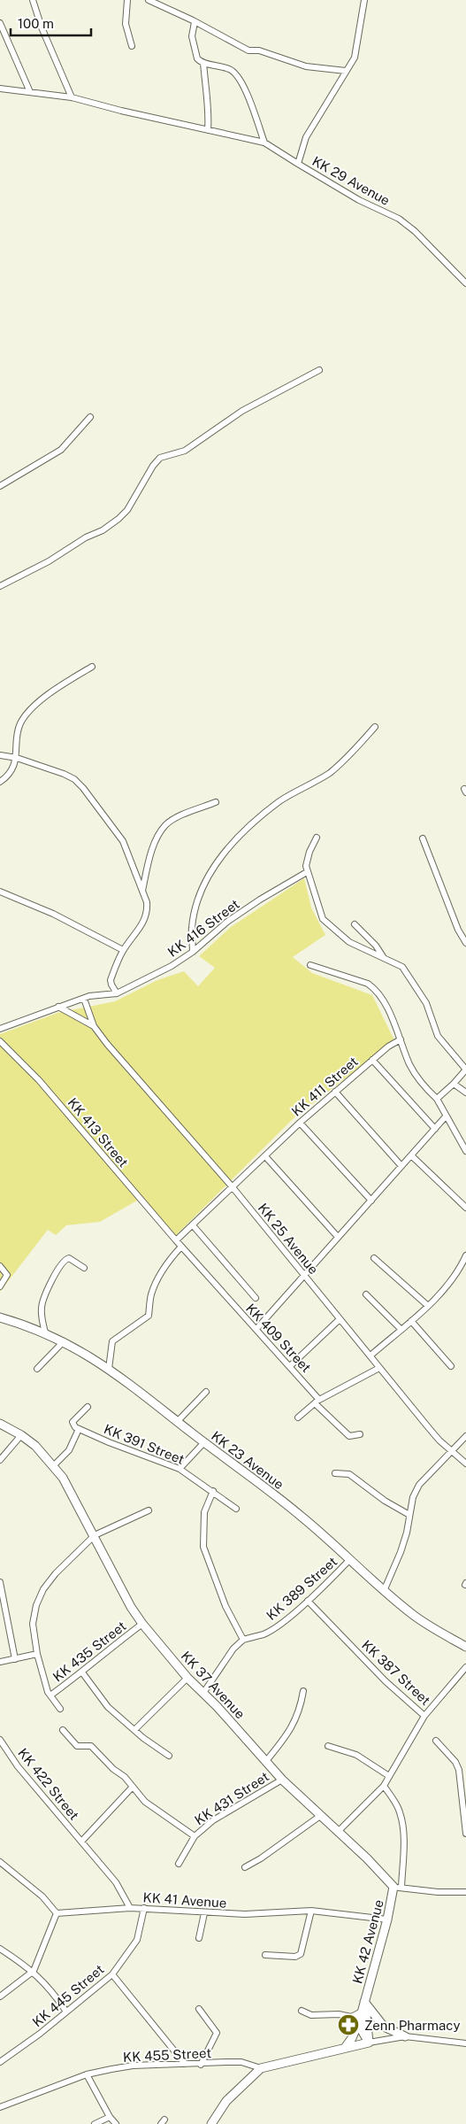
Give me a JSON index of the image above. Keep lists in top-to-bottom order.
{
  "streets": {
    "main road": ["KK 23 Avenue", "KK 37 Avenue", "KK 42 Avenue"],
    "street": [
      "KK 29 Avenue",
      "KK 416 Street",
      "KK 411 Street",
      "KK 413 Street",
      "KK 25 Avenue",
      "KK 409 Street",
      "KK 391 Street",
      "KK 389 Street",
      "KK 435 Street",
      "KK 387 Street",
      "KK 422 Street",
      "KK 431 Street",
      "KK 41 Avenue",
      "KK 445 Street",
      "KK 455 Street"
    ]
  },
  "crossings": [
    ["KK 416 Street", "KK 25 Avenue"],
    ["KK 411 Street", "KK 413 Street"],
    ["KK 411 Street", "KK 25 Avenue"],
    ["KK 411 Street", "KK 409 Street"],
    ["KK 413 Street", "KK 409 Street"],
    ["KK 23 Avenue", "KK 389 Street"],
    ["KK 389 Street", "KK 387 Street"],
    ["KK 435 Street", "KK 37 Avenue"],
    ["KK 37 Avenue", "KK 431 Street"],
    ["KK 37 Avenue", "KK 42 Avenue"],
    ["KK 422 Street", "KK 431 Street"],
    ["KK 422 Street", "KK 41 Avenue"],
    ["KK 41 Avenue", "KK 42 Avenue"],
    ["KK 41 Avenue", "KK 445 Street"]
  ],
  "places": {
    "pharmacy": ["Zenn Pharmacy"]
  },
  "scale_bar": "100 m"
}
